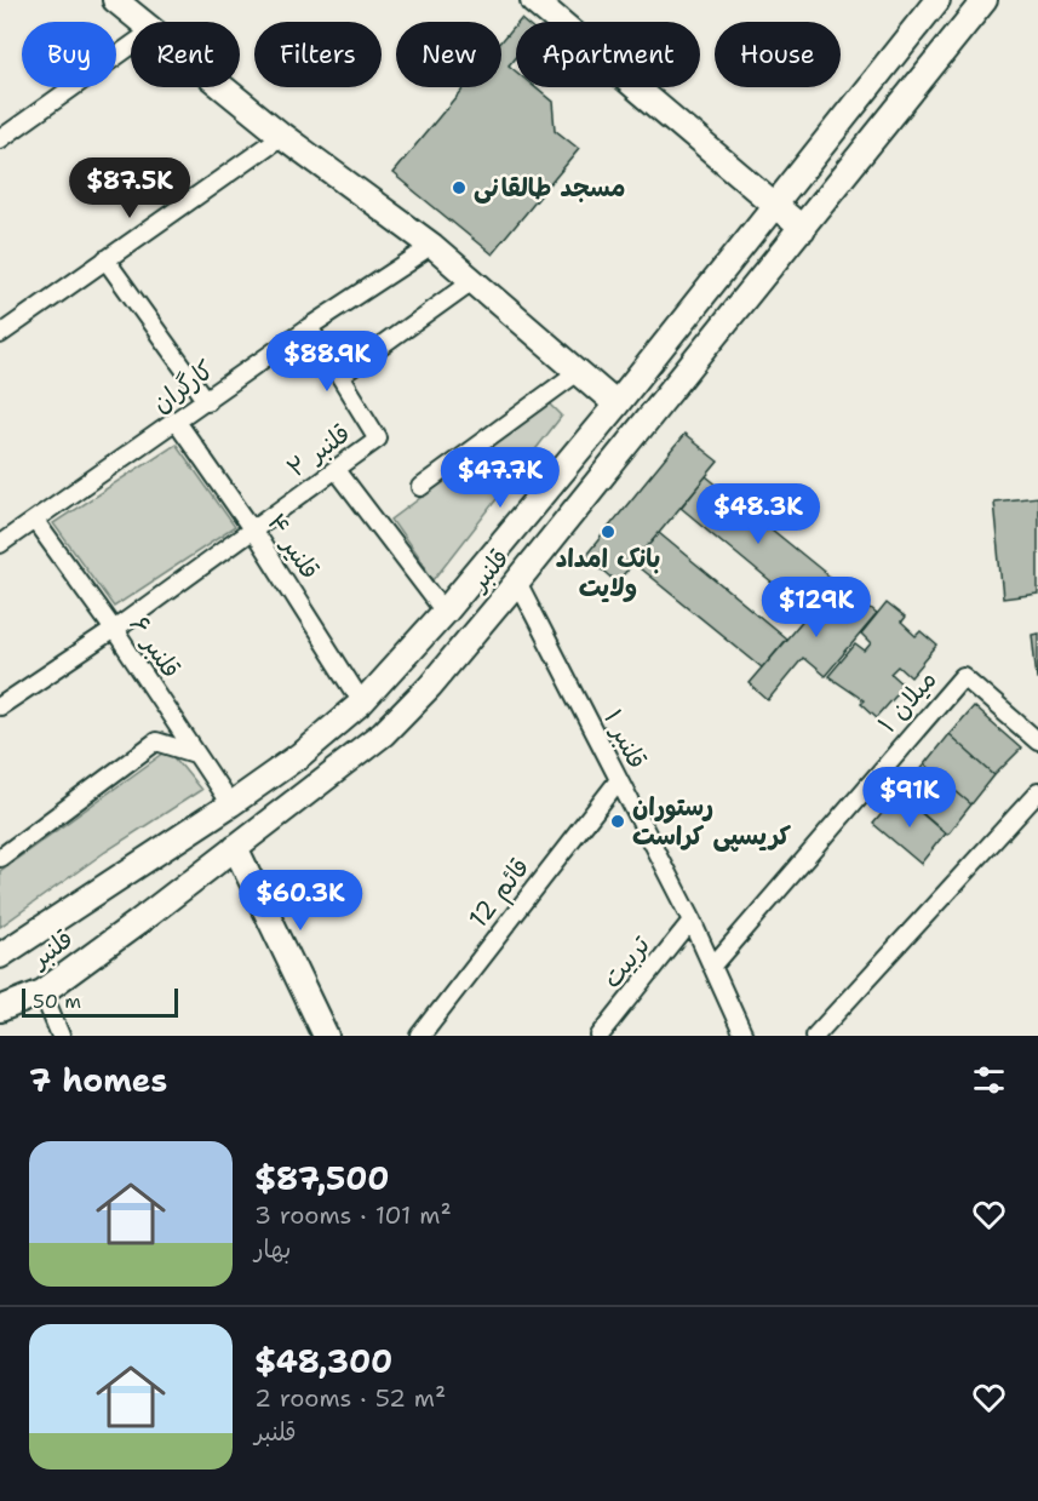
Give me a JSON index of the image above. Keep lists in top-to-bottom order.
{
  "streets": {
    "main road": ["قلنبر"],
    "street": [
      "کارگران",
      "قلنبر ۲",
      "قلنیر ۴",
      "قلنبر ۶",
      "میلان ۱",
      "قلنبر ۱",
      "قائم 12",
      "تربیت"
    ]
  },
  "crossings": [
    ["کارگران", "قلنیر ۴"],
    ["کارگران", "قلنبر ۶"],
    ["قلنبر ۲", "قلنیر ۴"],
    ["قلنبر ۲", "قلنبر ۶"],
    ["قلنیر ۴", "قلنبر"],
    ["قلنبر", "قلنبر ۶"],
    ["قلنبر", "قلنبر ۱"],
    ["میلان ۱", "قلنبر ۱"],
    ["قلنبر ۱", "قائم 12"],
    ["قلنبر ۱", "تربیت"]
  ],
  "places": ["مسجد طالقانی", "بانک امداد ولایت", "رستوران کریسپی کراست"],
  "scale_bar": "50 m",
  "page": {
    "chip": [
      "Buy",
      "Rent",
      "Filters",
      "New",
      "Apartment",
      "House"
    ],
    "price": [
      "$87.5K",
      "$88.9K",
      "$47.7K",
      "$48.3K",
      "$129K",
      "$91K",
      "$60.3K"
    ],
    "scale": "50 m",
    "heading": "7 homes",
    "list": [
      {
        "name": "$87,500",
        "note": "3 rooms · 101 m² · بهار"
      },
      {
        "name": "$48,300",
        "note": "2 rooms · 52 m² · قلنبر"
      }
    ]
  }
}
